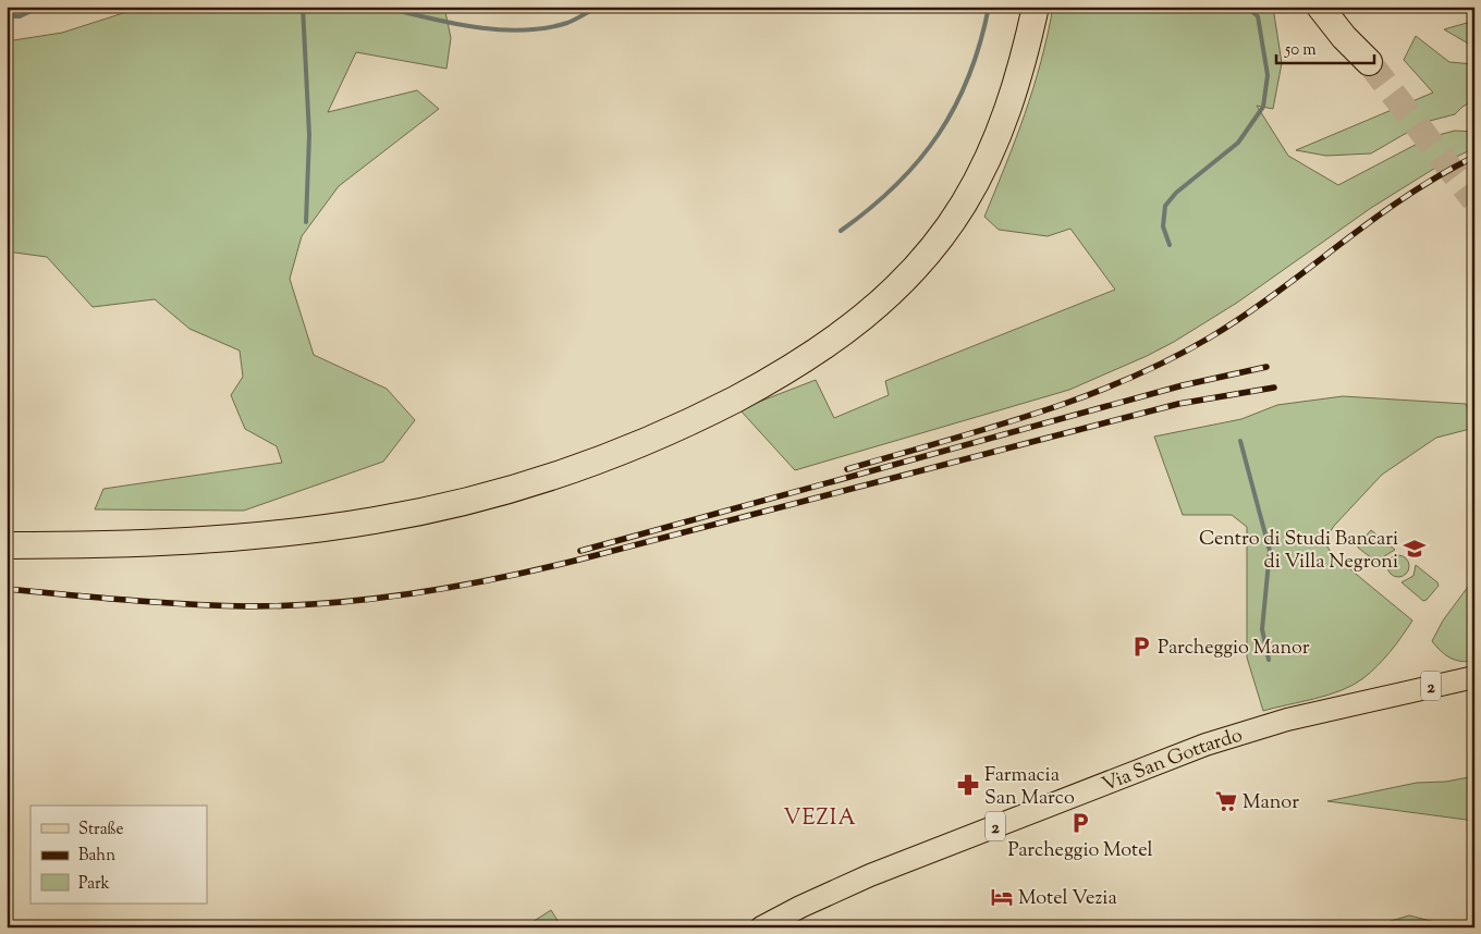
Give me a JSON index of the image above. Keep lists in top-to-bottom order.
{
  "streets": {
    "main road": ["2", "Via San Gottardo"]
  },
  "districts": ["VEZIA"],
  "places": {
    "school or university": ["Centro di Studi Bancari di Villa Negroni"],
    "parking": ["Parcheggio Manor", "Parcheggio Motel"],
    "pharmacy": ["Farmacia San Marco"],
    "supermarket": ["Manor"],
    "hotel": ["Motel Vezia"]
  },
  "legend": ["Straße", "Bahn", "Park"],
  "scale_bar": "50 m"
}
